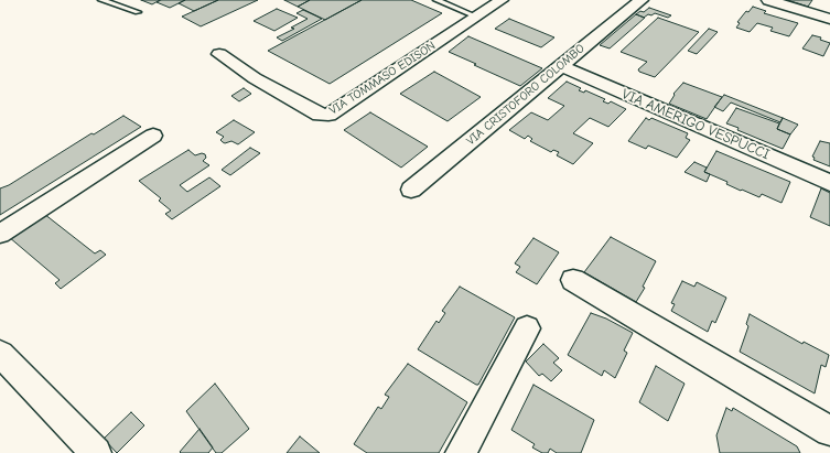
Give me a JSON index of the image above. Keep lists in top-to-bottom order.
{
  "streets": {
    "street": ["VIA TOMMASO EDISON", "VIA CRISTOFORO COLOMBO", "VIA AMERIGO VESPUCCI"]
  },
  "crossings": [
    ["VIA CRISTOFORO COLOMBO", "VIA AMERIGO VESPUCCI"]
  ]
}
